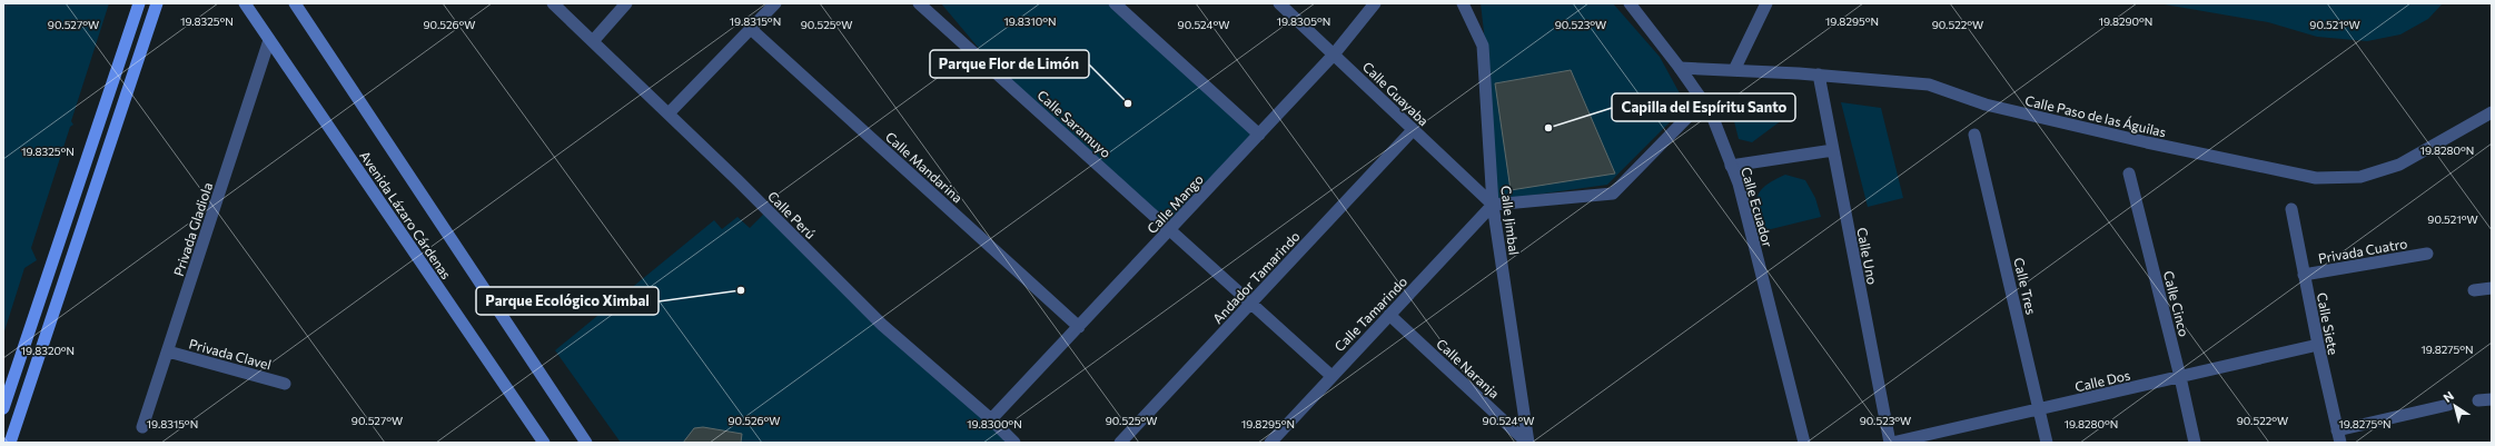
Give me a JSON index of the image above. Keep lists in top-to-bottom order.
{
  "streets": {
    "main road": ["Avenida Lázaro Cárdenas"],
    "street": [
      "Calle Guayaba",
      "Calle Paso de las Águilas",
      "Calle Saramuyo",
      "Calle Mandarina",
      "Calle Mango",
      "Calle Ecuador",
      "Calle Perú",
      "Calle Jimbal",
      "Privada Gladiola",
      "Privada Cuatro",
      "Calle Uno",
      "Andador Tamarindo",
      "Calle Tres",
      "Calle Cinco",
      "Calle Tamarindo",
      "Calle Siete",
      "Privada Clavel",
      "Calle Naranja",
      "Calle Dos"
    ]
  },
  "crossings": [
    ["Calle Guayaba", "Calle Mango"],
    ["Calle Guayaba", "Calle Jimbal"],
    ["Calle Guayaba", "Andador Tamarindo"],
    ["Calle Guayaba", "Calle Tamarindo"],
    ["Calle Paso de las Águilas", "Calle Ecuador"],
    ["Calle Paso de las Águilas", "Calle Uno"],
    ["Calle Saramuyo", "Calle Mango"],
    ["Calle Saramuyo", "Andador Tamarindo"],
    ["Calle Saramuyo", "Calle Tamarindo"],
    ["Calle Mandarina", "Calle Mango"],
    ["Calle Mango", "Calle Perú"],
    ["Avenida Lázaro Cárdenas", "Privada Gladiola"],
    ["Calle Jimbal", "Calle Tamarindo"],
    ["Calle Jimbal", "Calle Naranja"],
    ["Privada Gladiola", "Privada Clavel"],
    ["Privada Cuatro", "Calle Siete"],
    ["Calle Uno", "Calle Dos"],
    ["Calle Tres", "Calle Dos"],
    ["Calle Cinco", "Calle Dos"],
    ["Calle Tamarindo", "Calle Naranja"],
    ["Calle Siete", "Calle Dos"]
  ],
  "places": ["Parque Flor de Limón", "Capilla del Espíritu Santo", "Parque Ecológico Ximbal"],
  "north": "top left",
  "coordinates": [
    "19.8325°N",
    "19.8315°N",
    "19.8310°N",
    "19.8305°N",
    "19.8295°N",
    "19.8290°N",
    "90.523°W",
    "90.527°W",
    "90.526°W",
    "90.525°W",
    "90.524°W",
    "90.522°W",
    "90.521°W",
    "19.8280°N",
    "19.8275°N",
    "19.8320°N",
    "19.8300°N"
  ]
}
